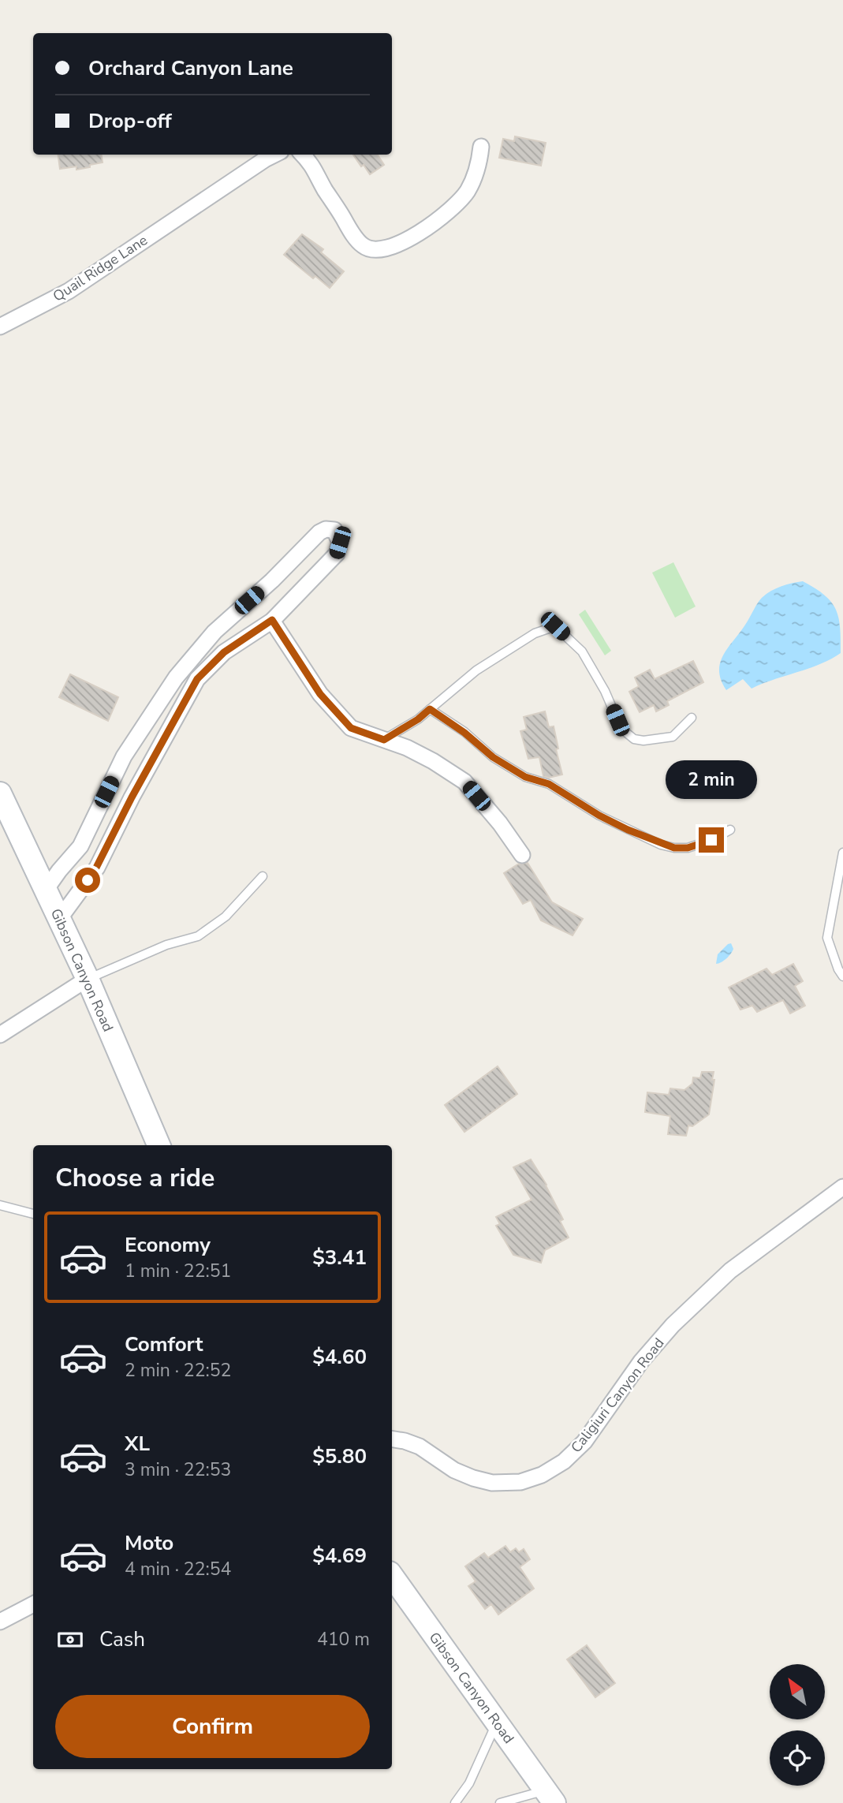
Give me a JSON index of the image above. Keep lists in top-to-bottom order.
{
  "streets": {
    "main road": ["Gibson Canyon Road"],
    "street": ["Quail Ridge Lane", "Caligiuri Canyon Road"]
  },
  "north": "top left",
  "page": {
    "banner": ["Orchard Canyon Lane", "Drop-off"],
    "bubble": "2 min",
    "heading": "Choose a ride",
    "list": [
      {
        "name": "Economy",
        "note": "1 min · 22:51",
        "value": "$3.41"
      },
      {
        "name": "Comfort",
        "note": "2 min · 22:52",
        "value": "$4.60"
      },
      {
        "name": "XL",
        "note": "3 min · 22:53",
        "value": "$5.80"
      },
      {
        "name": "Moto",
        "note": "4 min · 22:54",
        "value": "$4.69"
      }
    ],
    "pay": ["Cash", "410 m"],
    "buttons": "Confirm"
  }
}
